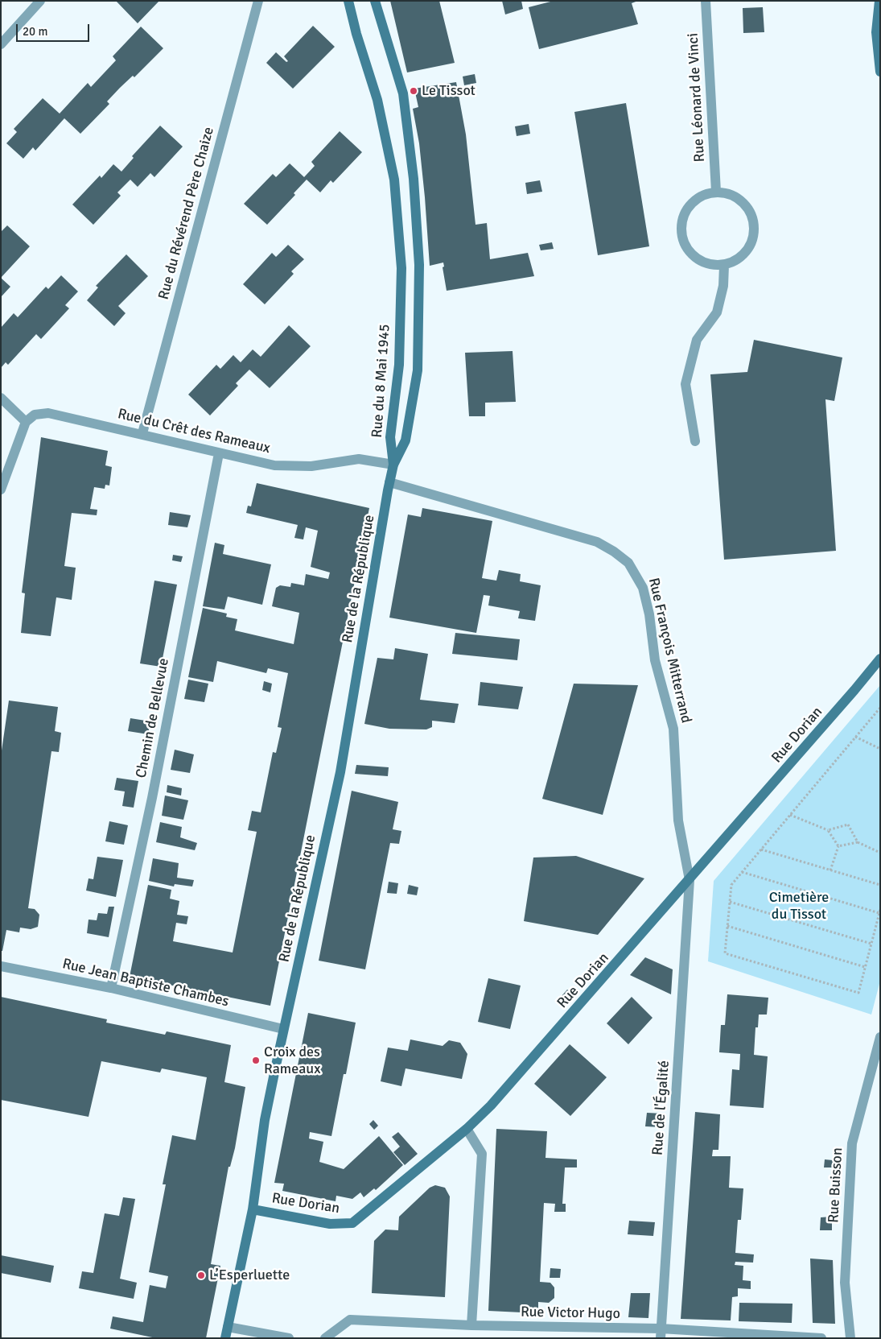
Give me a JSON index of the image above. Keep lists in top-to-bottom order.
{
  "streets": {
    "main road": ["Rue du 8 Mai 1945", "Rue de la République", "Rue Dorian"],
    "street": [
      "Rue Léonard de Vinci",
      "Rue du Révérend Père Chaize",
      "Rue du Crêt des Rameaux",
      "Rue François Mitterrand",
      "Chemin de Bellevue",
      "Rue Jean Baptiste Chambes",
      "Rue de l'Égalité",
      "Rue Buisson",
      "Rue Victor Hugo"
    ]
  },
  "crossings": [
    ["Rue du Révérend Père Chaize", "Rue du Crêt des Rameaux"],
    ["Rue du 8 Mai 1945", "Rue du Crêt des Rameaux"],
    ["Rue du 8 Mai 1945", "Rue de la République"],
    ["Rue du Crêt des Rameaux", "Rue de la République"],
    ["Rue du Crêt des Rameaux", "Chemin de Bellevue"],
    ["Rue de la République", "Rue François Mitterrand"],
    ["Rue de la République", "Rue Dorian"],
    ["Rue de la République", "Rue Jean Baptiste Chambes"],
    ["Rue François Mitterrand", "Rue Dorian"],
    ["Rue François Mitterrand", "Rue de l'Égalité"],
    ["Chemin de Bellevue", "Rue Jean Baptiste Chambes"],
    ["Rue Dorian", "Rue de l'Égalité"],
    ["Rue de l'Égalité", "Rue Victor Hugo"]
  ],
  "parks": ["Cimetière du Tissot"],
  "places": ["Le Tissot", "Croix des Rameaux", "L’Esperluette"],
  "scale_bar": "20 m"
}
